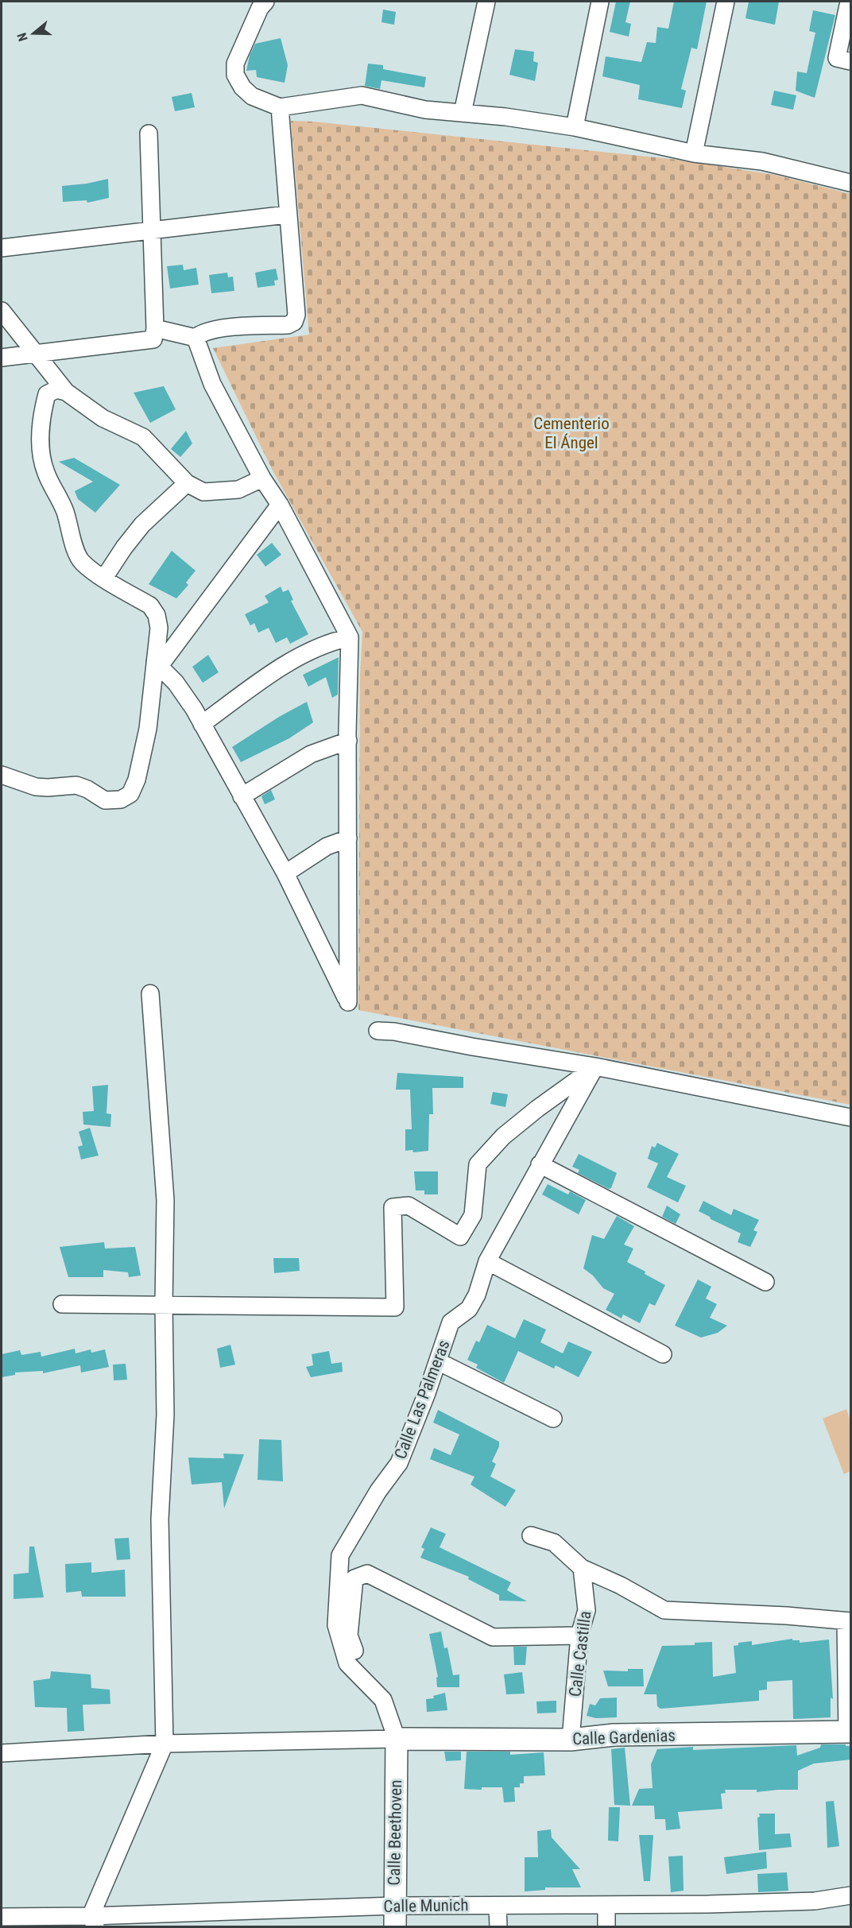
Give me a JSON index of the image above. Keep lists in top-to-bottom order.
{
  "streets": {
    "street": [
      "Calle Las Palmeras",
      "Calle Castilla",
      "Calle Gardenias",
      "Calle Beethoven",
      "Calle Munich"
    ]
  },
  "crossings": [
    ["Calle Las Palmeras", "Calle Gardenias"],
    ["Calle Las Palmeras", "Calle Beethoven"],
    ["Calle Castilla", "Calle Gardenias"],
    ["Calle Gardenias", "Calle Beethoven"],
    ["Calle Beethoven", "Calle Munich"]
  ],
  "parks": ["Cementerio El Ángel"],
  "north": "left"
}
